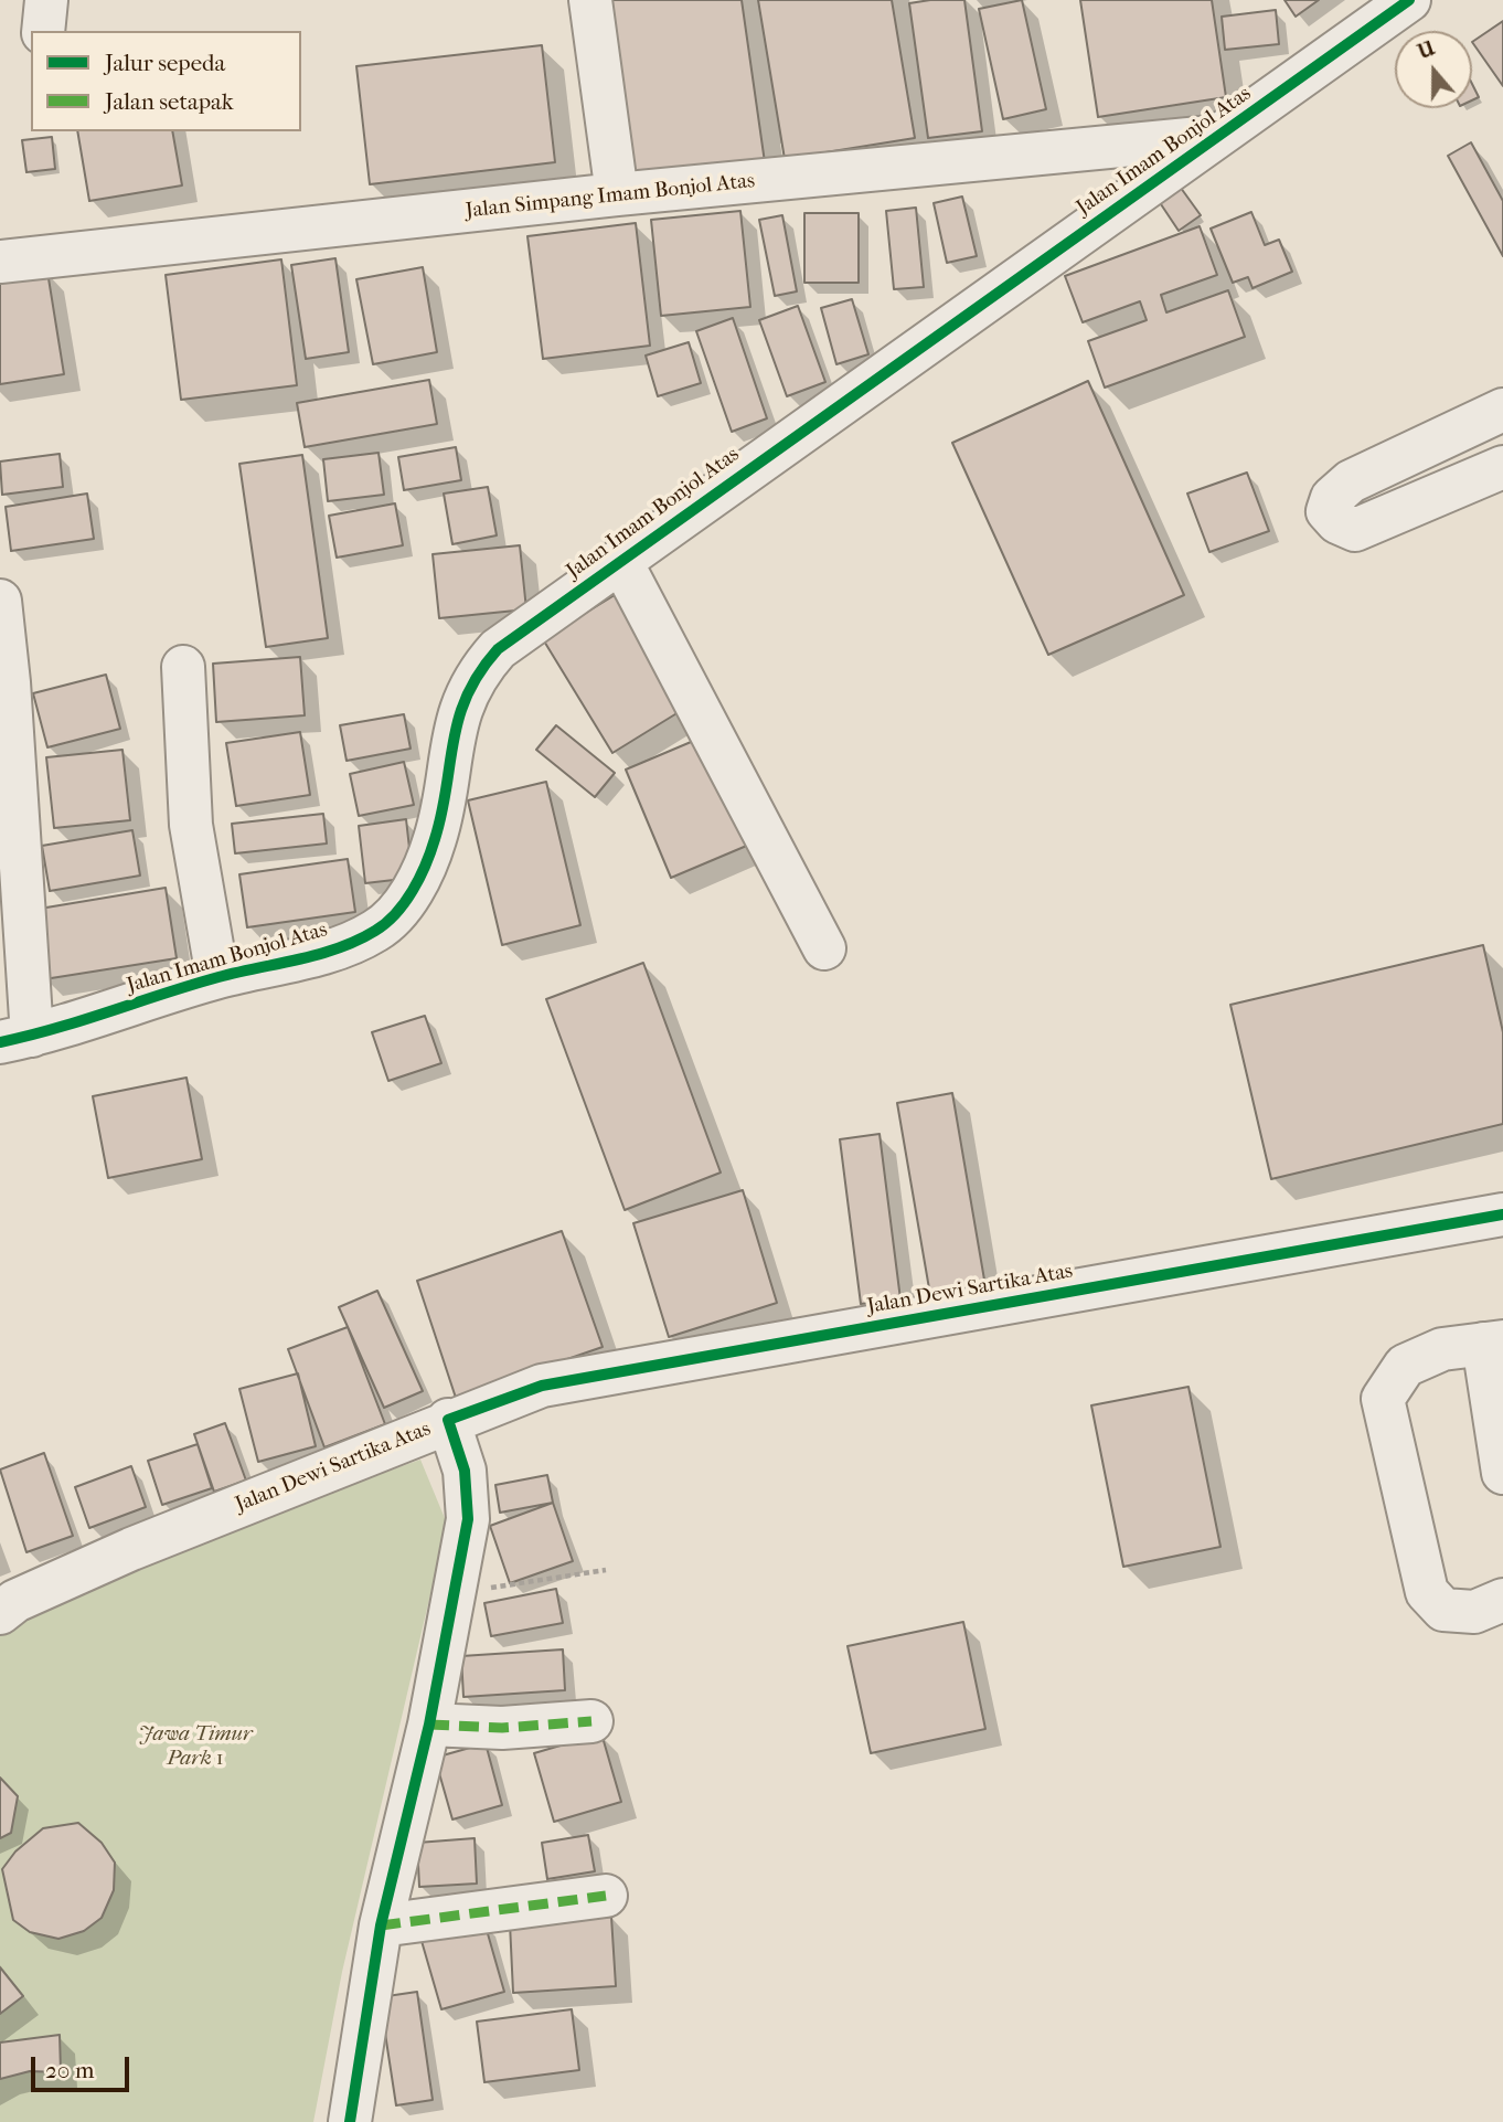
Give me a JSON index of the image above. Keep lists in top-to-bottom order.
{
  "streets": {
    "street": ["Jalan Imam Bonjol Atas", "Jalan Simpang Imam Bonjol Atas", "Jalan Dewi Sartika Atas"]
  },
  "crossings": [
    ["Jalan Imam Bonjol Atas", "Jalan Simpang Imam Bonjol Atas"]
  ],
  "parks": ["Jawa Timur Park 1"],
  "legend": ["Jalur sepeda", "Jalan setapak"],
  "scale_bar": "20 m",
  "north": "top"
}
